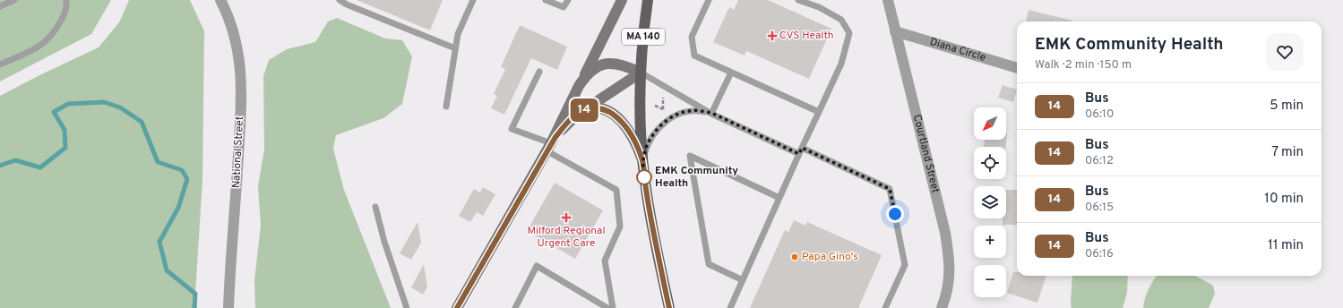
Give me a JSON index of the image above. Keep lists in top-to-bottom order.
{
  "streets": {
    "main road": ["MA 140"],
    "street": ["Diana Circle", "National Street", "Courtland Street"]
  },
  "crossings": [
    ["Diana Circle", "Courtland Street"]
  ],
  "places": {
    "health": ["CVS Health", "Milford Regional Urgent Care"],
    "other": ["EMK Community Health", "Papa Gino's"]
  },
  "lines": ["bus line 14"],
  "north": "bottom left",
  "page": {
    "on_map": "14",
    "heading": ["EMK Community Health", "Walk · 2 min · 150 m"],
    "list": [
      {
        "mark": "14",
        "name": "Bus",
        "note": "06:10",
        "value": "5 min"
      },
      {
        "mark": "14",
        "name": "Bus",
        "note": "06:12",
        "value": "7 min"
      },
      {
        "mark": "14",
        "name": "Bus",
        "note": "06:15",
        "value": "10 min"
      },
      {
        "mark": "14",
        "name": "Bus",
        "note": "06:16",
        "value": "11 min"
      }
    ],
    "map_buttons": ["+", "−"]
  }
}
